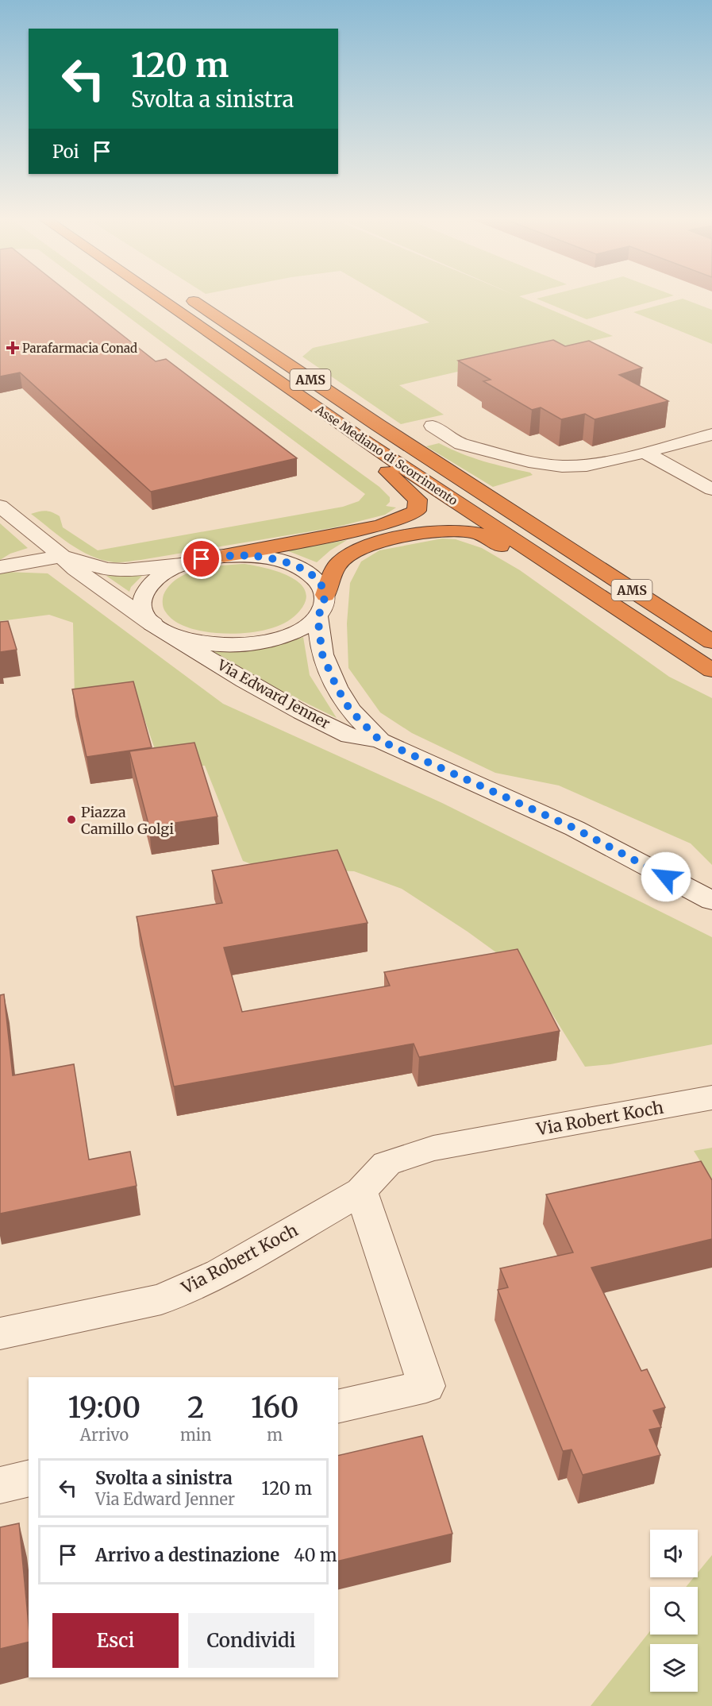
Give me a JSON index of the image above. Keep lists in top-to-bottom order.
{
  "streets": {
    "highway": ["AMS", "Asse Mediano di Scorrimento"],
    "street": ["Via Edward Jenner", "Via Robert Koch"]
  },
  "places": {
    "health": ["Parafarmacia Conad"],
    "other": ["Piazza Camillo Golgi"]
  },
  "page": {
    "turn": ["120 m", "Svolta a sinistra"],
    "then": "Poi",
    "eta": [
      "19:00",
      "Arrivo",
      "2",
      "min",
      "160",
      "m"
    ],
    "list": [
      {
        "name": "Svolta a sinistra",
        "note": "Via Edward Jenner",
        "value": "120 m"
      },
      {
        "name": "Arrivo a destinazione",
        "value": "40 m"
      }
    ],
    "buttons": ["Esci", "Condividi"]
  }
}
